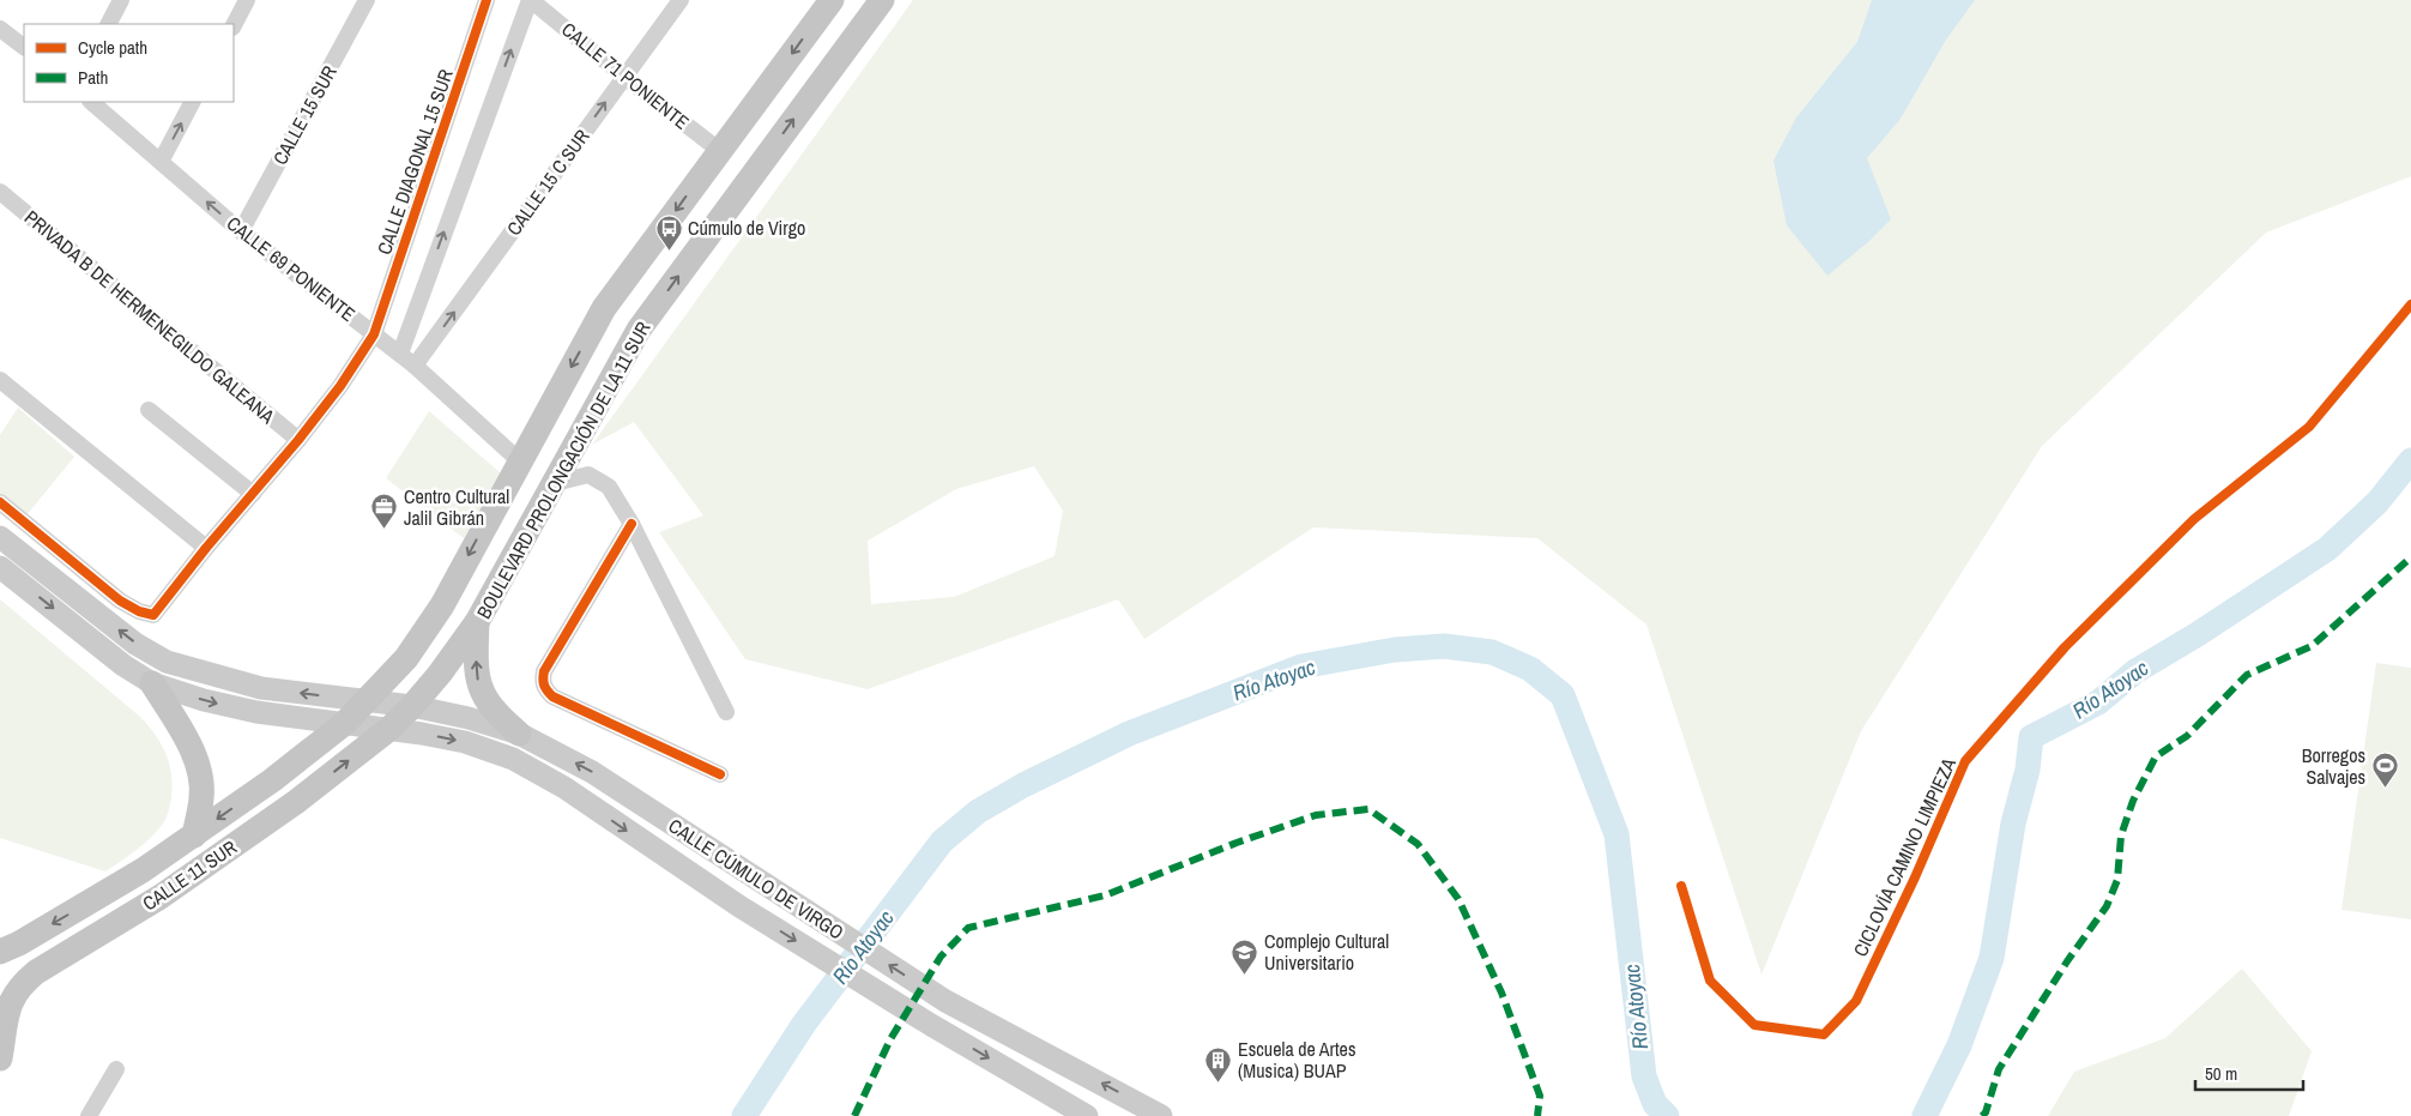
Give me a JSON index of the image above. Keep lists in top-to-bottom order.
{
  "streets": {
    "main road": ["BOULEVARD PROLONGACIÓN DE LA 11 SUR", "CALLE 11 SUR", "CALLE CÚMULO DE VIRGO"],
    "street": [
      "CALLE 71 PONIENTE",
      "CALLE 15 SUR",
      "CALLE DIAGONAL 15 SUR",
      "CALLE 15 C SUR",
      "CALLE 69 PONIENTE",
      "PRIVADA B DE HERMENEGILDO GALEANA"
    ],
    "cycle path": ["CICLOVÍA CAMINO LIMPIEZA"]
  },
  "crossings": [
    ["CALLE 71 PONIENTE", "CALLE 15 C SUR"],
    ["CALLE 15 SUR", "CALLE 69 PONIENTE"],
    ["CALLE DIAGONAL 15 SUR", "CALLE 69 PONIENTE"],
    ["CALLE DIAGONAL 15 SUR", "PRIVADA B DE HERMENEGILDO GALEANA"],
    ["CALLE 15 C SUR", "CALLE 69 PONIENTE"],
    ["BOULEVARD PROLONGACIÓN DE LA 11 SUR", "CALLE 11 SUR"],
    ["BOULEVARD PROLONGACIÓN DE LA 11 SUR", "CALLE CÚMULO DE VIRGO"],
    ["CALLE 11 SUR", "CALLE CÚMULO DE VIRGO"]
  ],
  "water": ["Río Atoyac"],
  "places": {
    "bus stop": ["Cúmulo de Virgo"],
    "office": ["Centro Cultural Jalil Gibrán"],
    "sports": ["Borregos Salvajes"],
    "school or university": ["Complejo Cultural Universitario"],
    "building": ["Escuela de Artes (Musica) BUAP"]
  },
  "legend": ["Cycle path", "Path"],
  "scale_bar": "50 m"
}
